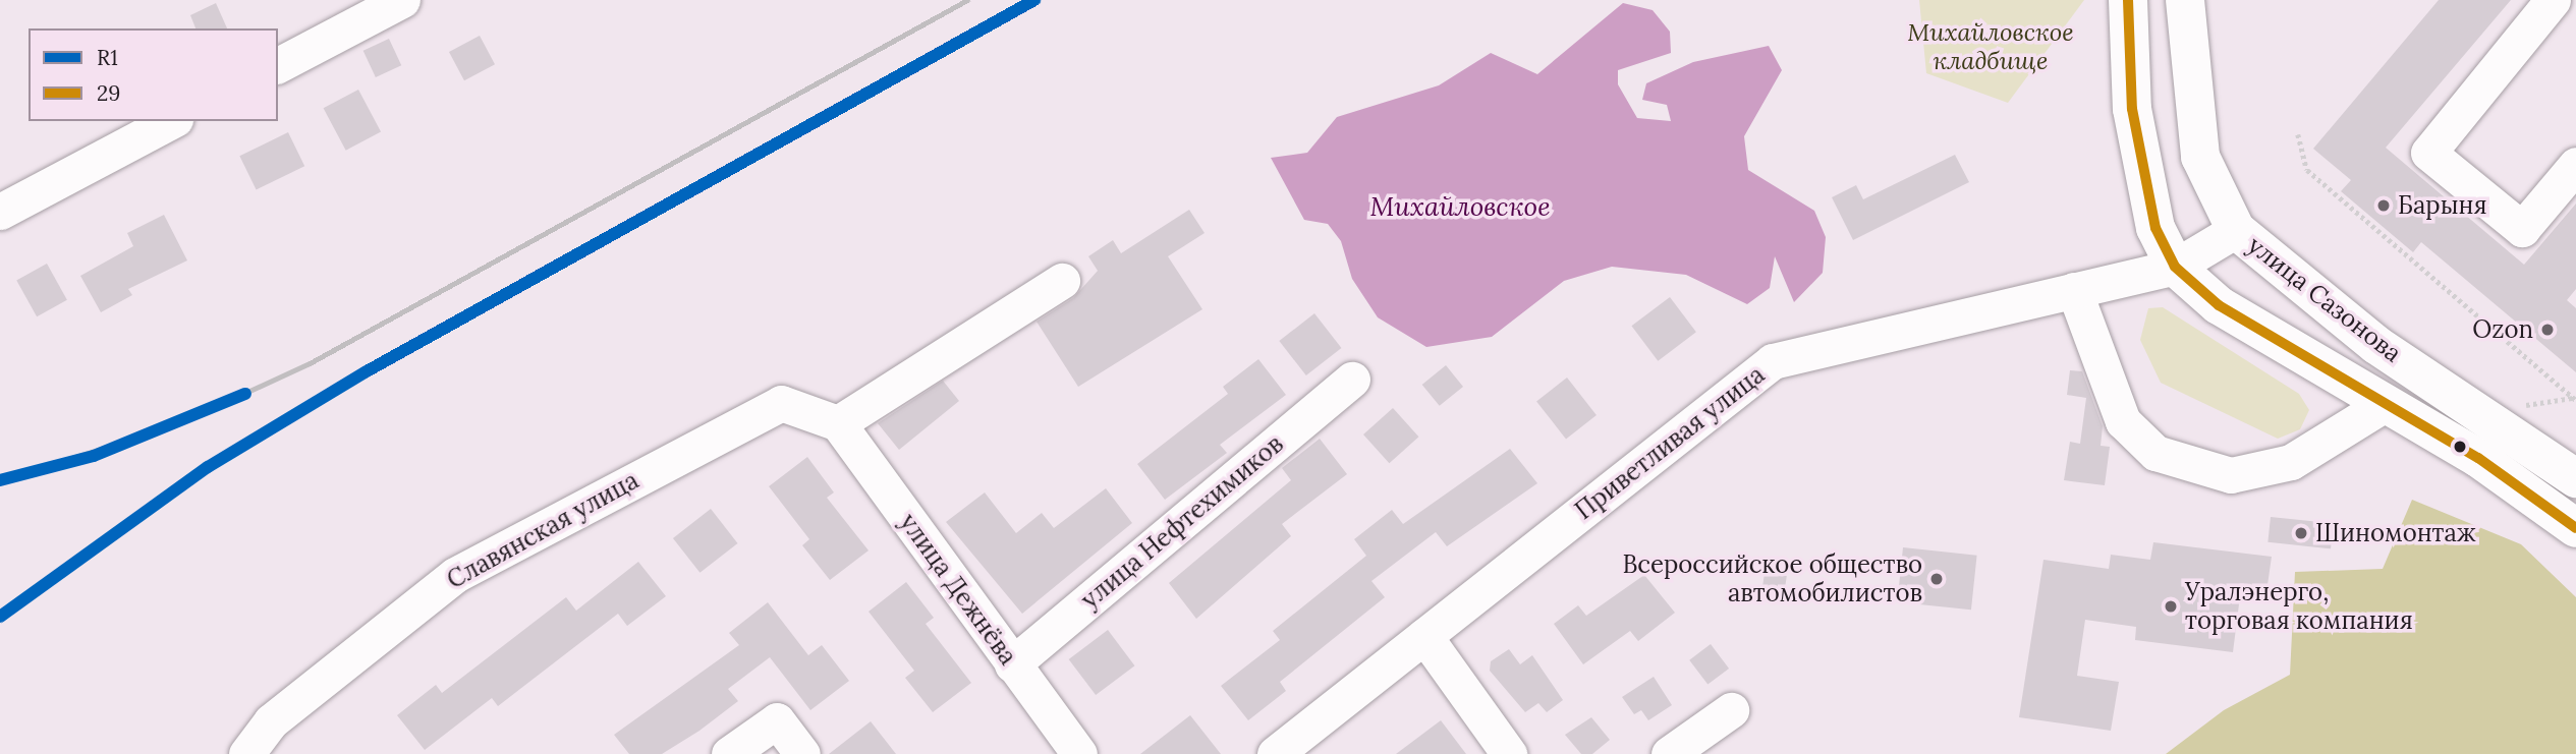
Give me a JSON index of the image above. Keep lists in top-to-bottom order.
{
  "streets": {
    "main road": ["улица Сазонова"],
    "street": [
      "Приветливая улица",
      "улица Нефтехимиков",
      "Славянская улица",
      "улица Дежнёва"
    ]
  },
  "crossings": [
    ["улица Сазонова", "Приветливая улица"],
    ["улица Нефтехимиков", "улица Дежнёва"],
    ["Славянская улица", "улица Дежнёва"]
  ],
  "water": ["Михайловское"],
  "parks": ["Михайловское кладбище"],
  "places": [
    "Барыня",
    "Ozon",
    "Шиномонтаж",
    "Всероссийское общество автомобилистов",
    "Уралэнерго, торговая компания"
  ],
  "lines": ["transit line R1", "transit line 29"],
  "legend": ["R1", "29"]
}
